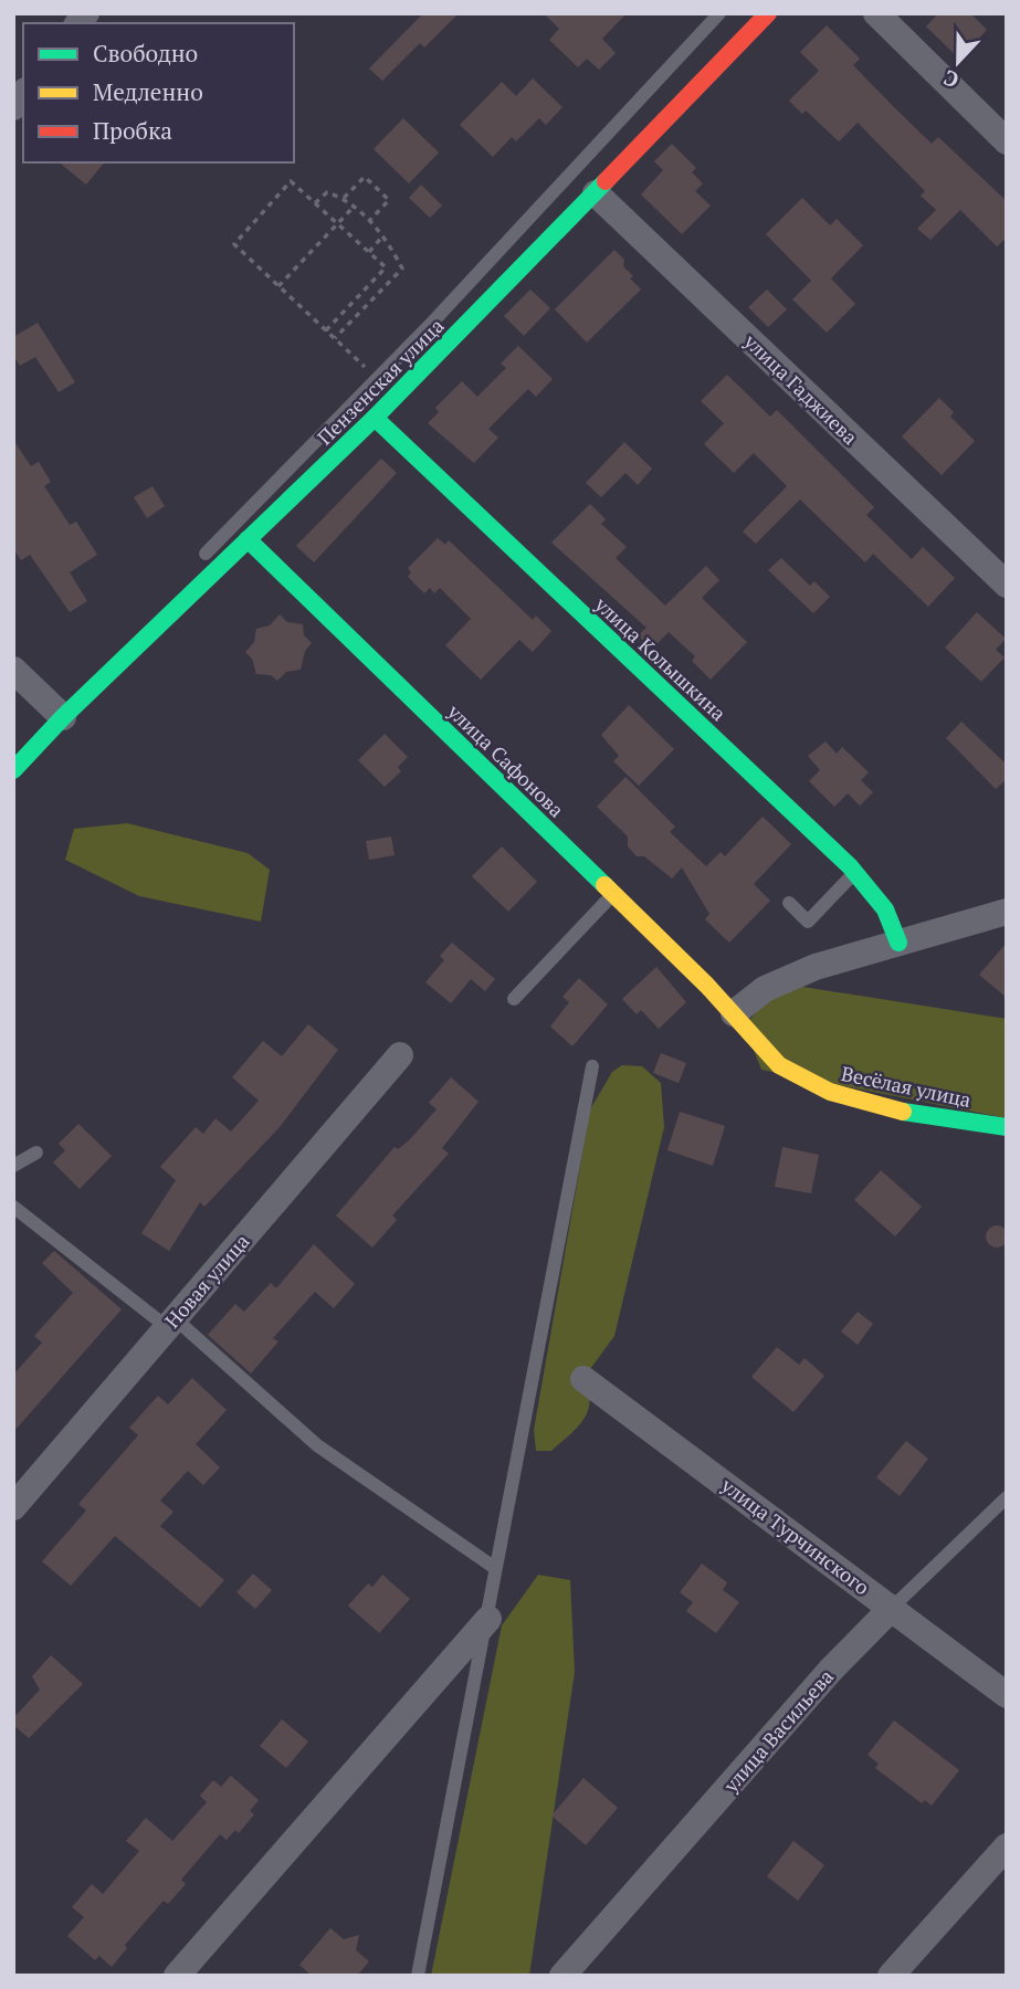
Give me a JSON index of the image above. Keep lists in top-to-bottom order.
{
  "streets": {
    "street": [
      "Пензенская улица",
      "улица Гаджиева",
      "улица Колышкина",
      "улица Сафонова",
      "Весёлая улица",
      "Новая улица",
      "улица Турчинского",
      "улица Васильева"
    ]
  },
  "crossings": [
    ["Пензенская улица", "улица Гаджиева"],
    ["Пензенская улица", "улица Колышкина"],
    ["Пензенская улица", "улица Сафонова"],
    ["улица Сафонова", "Весёлая улица"],
    ["улица Турчинского", "улица Васильева"]
  ],
  "legend": ["Свободно", "Медленно", "Пробка"],
  "north": "bottom"
}
